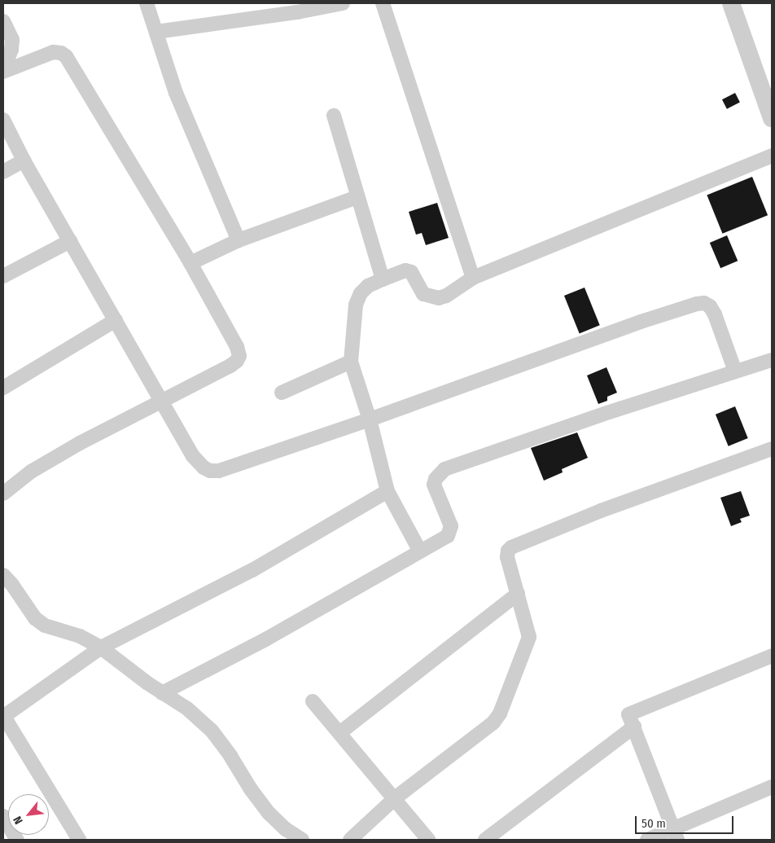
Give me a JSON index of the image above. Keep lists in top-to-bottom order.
{
  "scale_bar": "50 m",
  "north": "bottom left"
}
